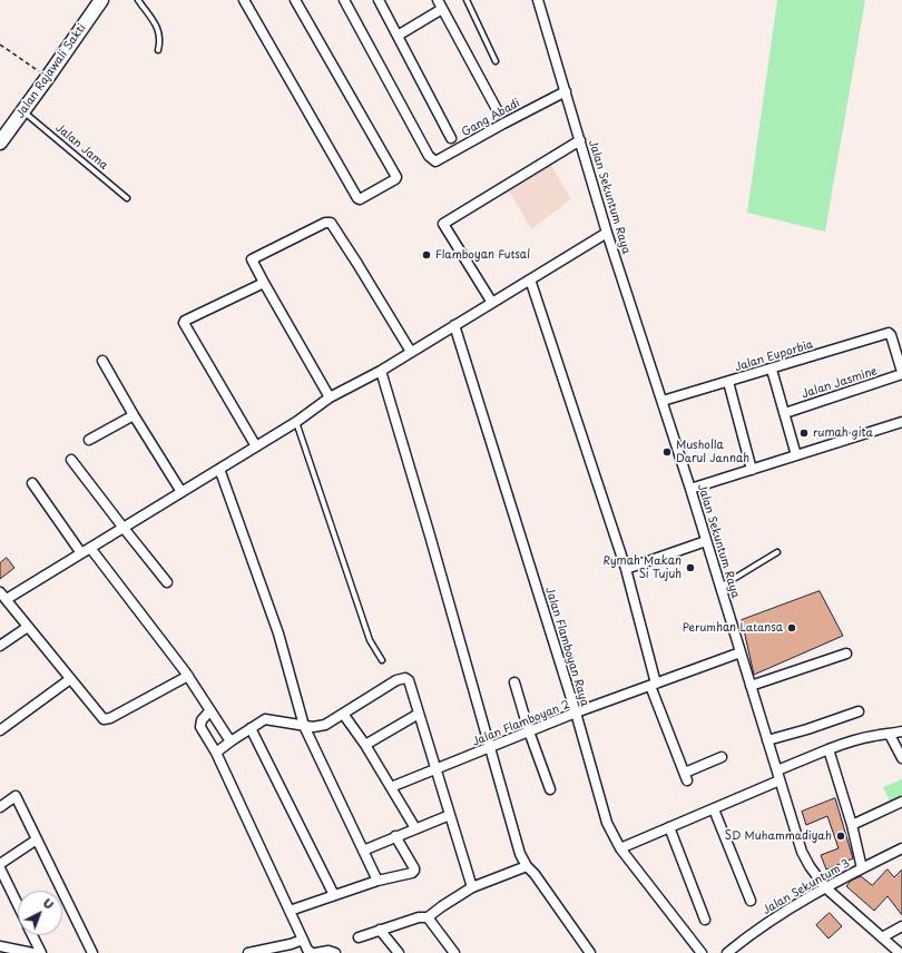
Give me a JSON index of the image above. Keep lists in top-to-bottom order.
{
  "streets": {
    "main road": ["Jalan Rajawali Sakti"],
    "street": [
      "Gang Abadi",
      "Jalan Sekuntum Raya",
      "Jalan Euporbia",
      "Jalan Jasmine",
      "Jalan Flamboyan Raya",
      "Jalan Flamboyan 2",
      "Jalan Sekuntum 3"
    ],
    "lane": ["Jalan Jama"]
  },
  "crossings": [
    ["Jalan Rajawali Sakti", "Jalan Jama"],
    ["Gang Abadi", "Jalan Sekuntum Raya"],
    ["Jalan Sekuntum Raya", "Jalan Euporbia"],
    ["Jalan Sekuntum Raya", "Jalan Flamboyan 2"],
    ["Jalan Sekuntum Raya", "Jalan Sekuntum 3"],
    ["Jalan Euporbia", "Jalan Jasmine"],
    ["Jalan Flamboyan Raya", "Jalan Flamboyan 2"]
  ],
  "places": [
    "Flamboyan Futsal",
    "rumah gita",
    "Musholla Darul Jannah",
    "Rymah Makan Si Tujuh",
    "Perumhan Latansa",
    "SD Muhammadiyah"
  ],
  "north": "top right"
}
